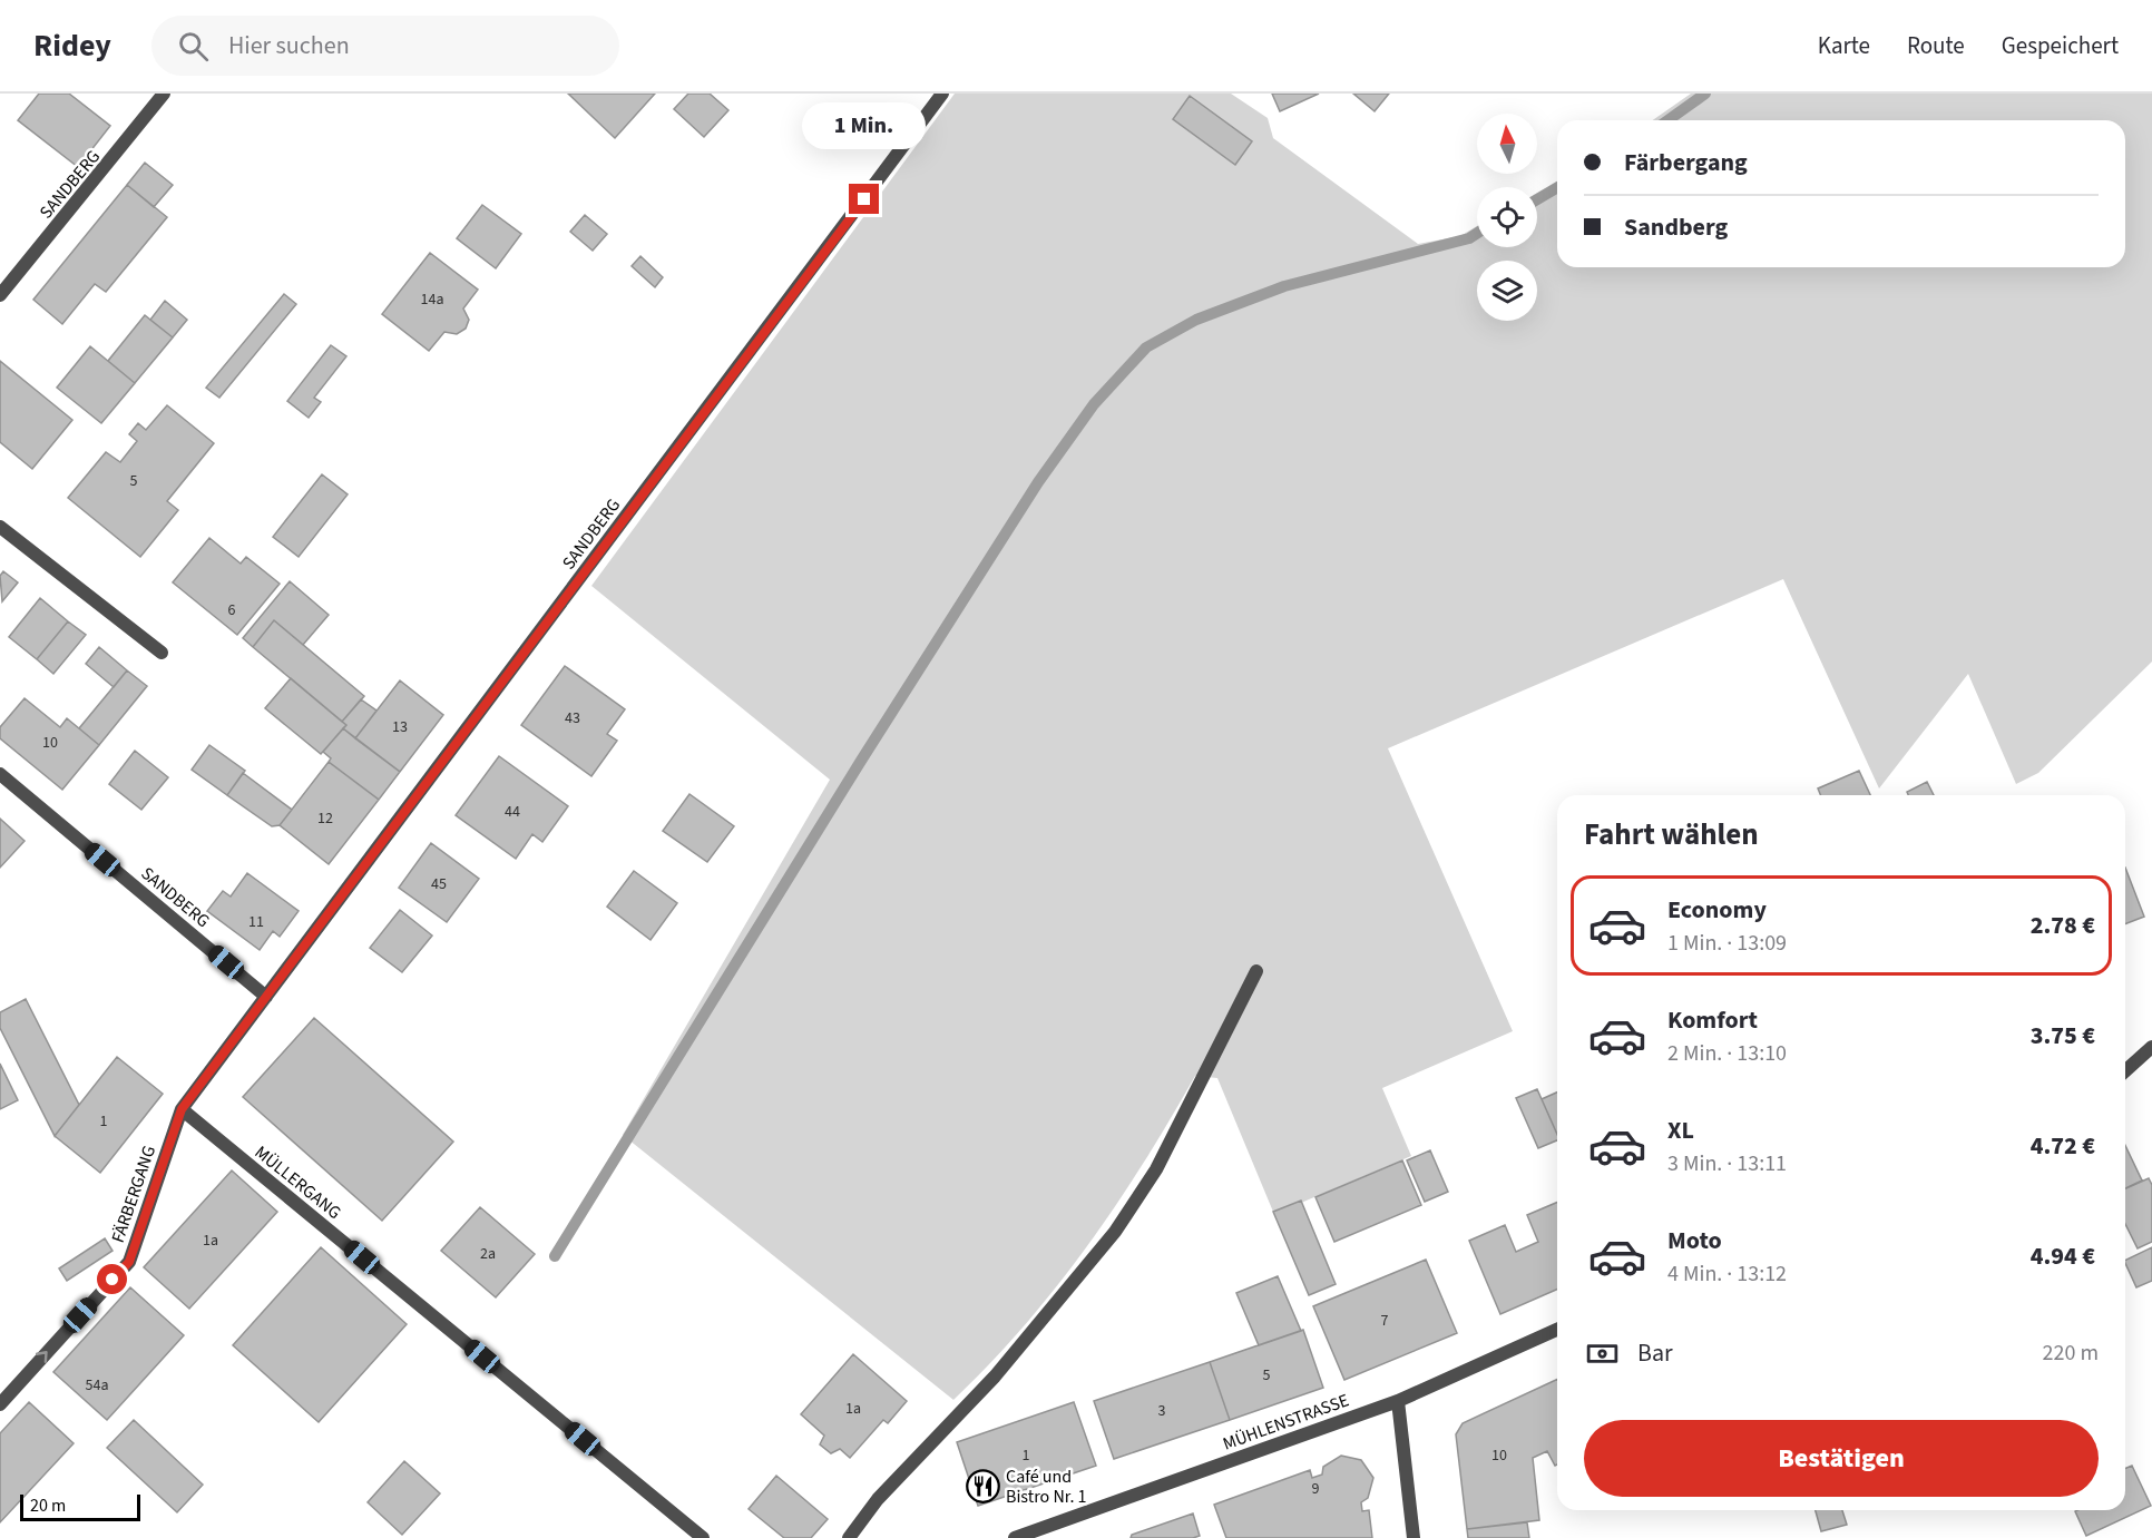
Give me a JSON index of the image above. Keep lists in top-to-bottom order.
{
  "streets": {
    "street": [
      "SANDBERG",
      "MÜLLERGANG",
      "FÄRBERGANG",
      "MÜHLENSTRASSE"
    ]
  },
  "crossings": [
    ["SANDBERG", "MÜLLERGANG"],
    ["SANDBERG", "FÄRBERGANG"],
    ["MÜLLERGANG", "FÄRBERGANG"]
  ],
  "one_way": ["FÄRBERGANG"],
  "places": {
    "restaurant": ["Café und Bistro Nr. 1"]
  },
  "house_numbers": [
    "14a",
    "5",
    "6",
    "43",
    "13",
    "10",
    "44",
    "12",
    "45",
    "11",
    "1",
    "1a",
    "2a",
    "7",
    "5",
    "54a",
    "1a",
    "3",
    "1",
    "10",
    "9"
  ],
  "scale_bar": "20 m",
  "north": "top",
  "page": {
    "header": "Ridey",
    "search": "Hier suchen",
    "nav": ["Karte", "Route", "Gespeichert"],
    "bubble": "1 Min.",
    "banner": ["Färbergang", "Sandberg"],
    "heading": "Fahrt wählen",
    "list": [
      {
        "name": "Economy",
        "note": "1 Min. · 13:09",
        "value": "2.78 €"
      },
      {
        "name": "Komfort",
        "note": "2 Min. · 13:10",
        "value": "3.75 €"
      },
      {
        "name": "XL",
        "note": "3 Min. · 13:11",
        "value": "4.72 €"
      },
      {
        "name": "Moto",
        "note": "4 Min. · 13:12",
        "value": "4.94 €"
      }
    ],
    "pay": ["Bar", "220 m"],
    "buttons": "Bestätigen",
    "scale": "20 m"
  }
}
